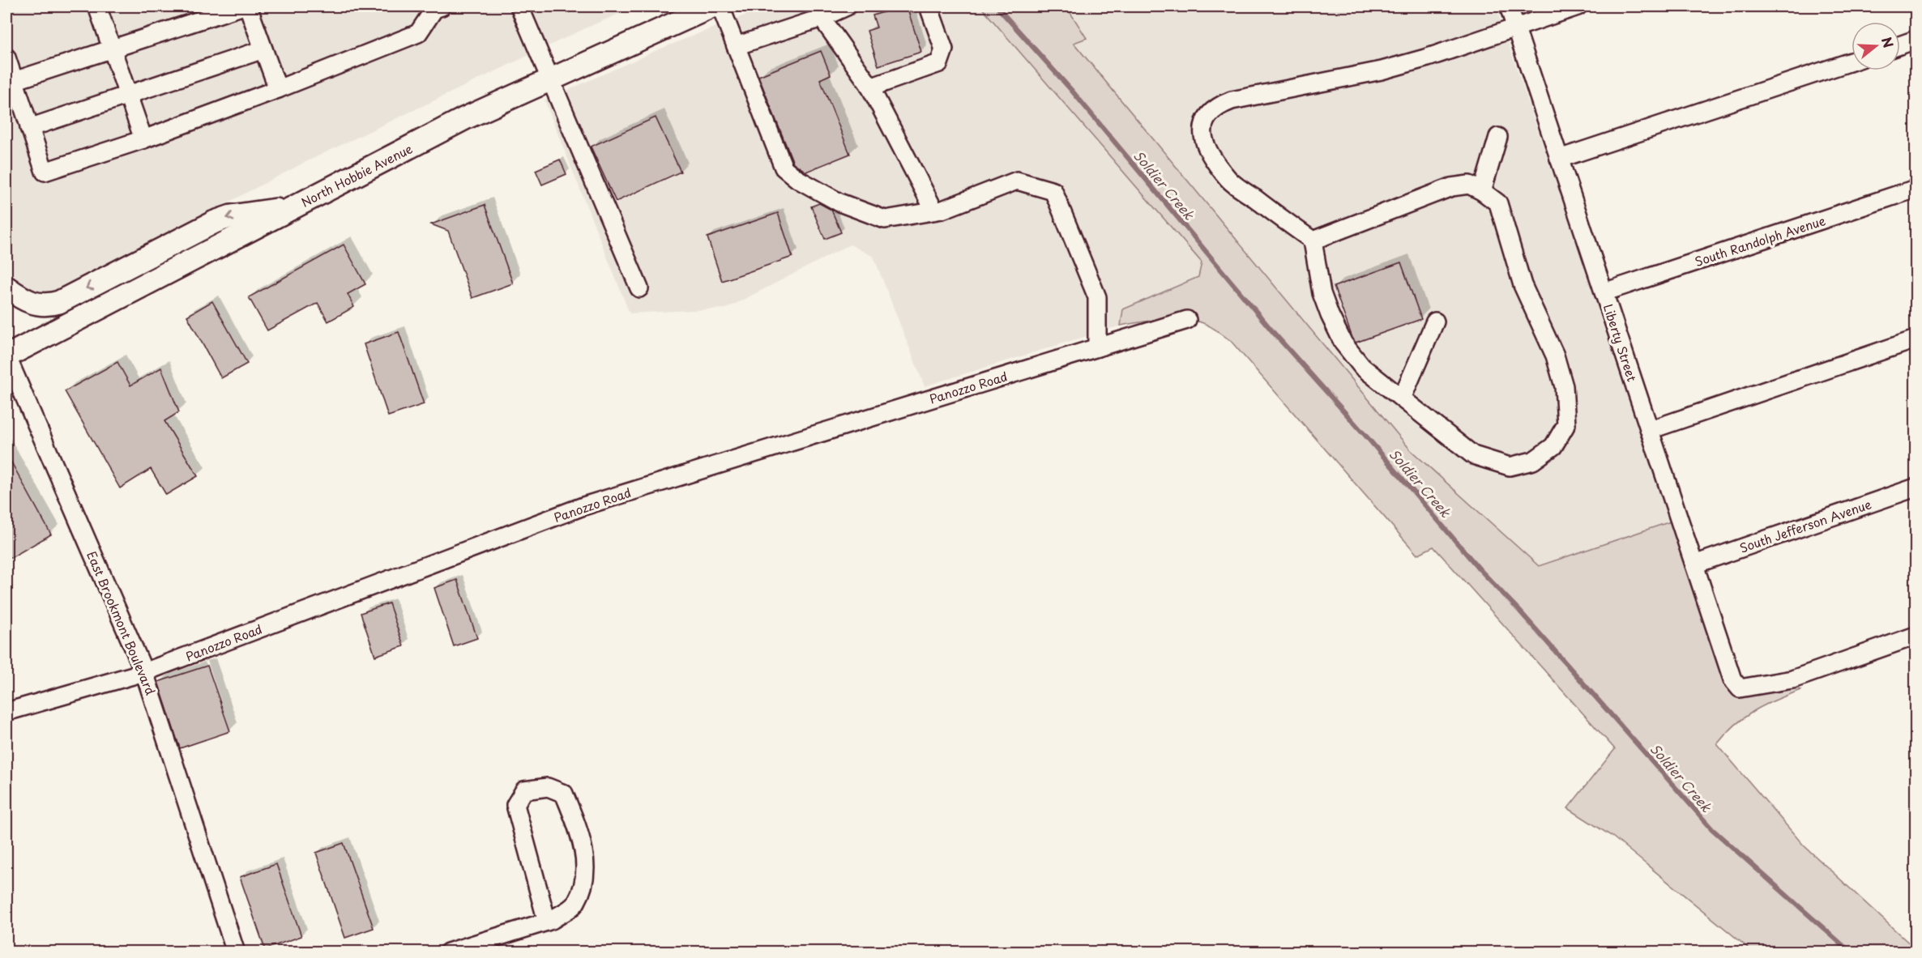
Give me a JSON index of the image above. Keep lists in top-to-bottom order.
{
  "streets": {
    "main road": ["North Hobbie Avenue"],
    "street": [
      "South Randolph Avenue",
      "Liberty Street",
      "Panozzo Road",
      "South Jefferson Avenue",
      "East Brookmont Boulevard"
    ]
  },
  "crossings": [
    ["North Hobbie Avenue", "East Brookmont Boulevard"],
    ["South Randolph Avenue", "Liberty Street"],
    ["Liberty Street", "South Jefferson Avenue"],
    ["Panozzo Road", "East Brookmont Boulevard"]
  ],
  "water": ["Soldier Creek"],
  "north": "right"
}
